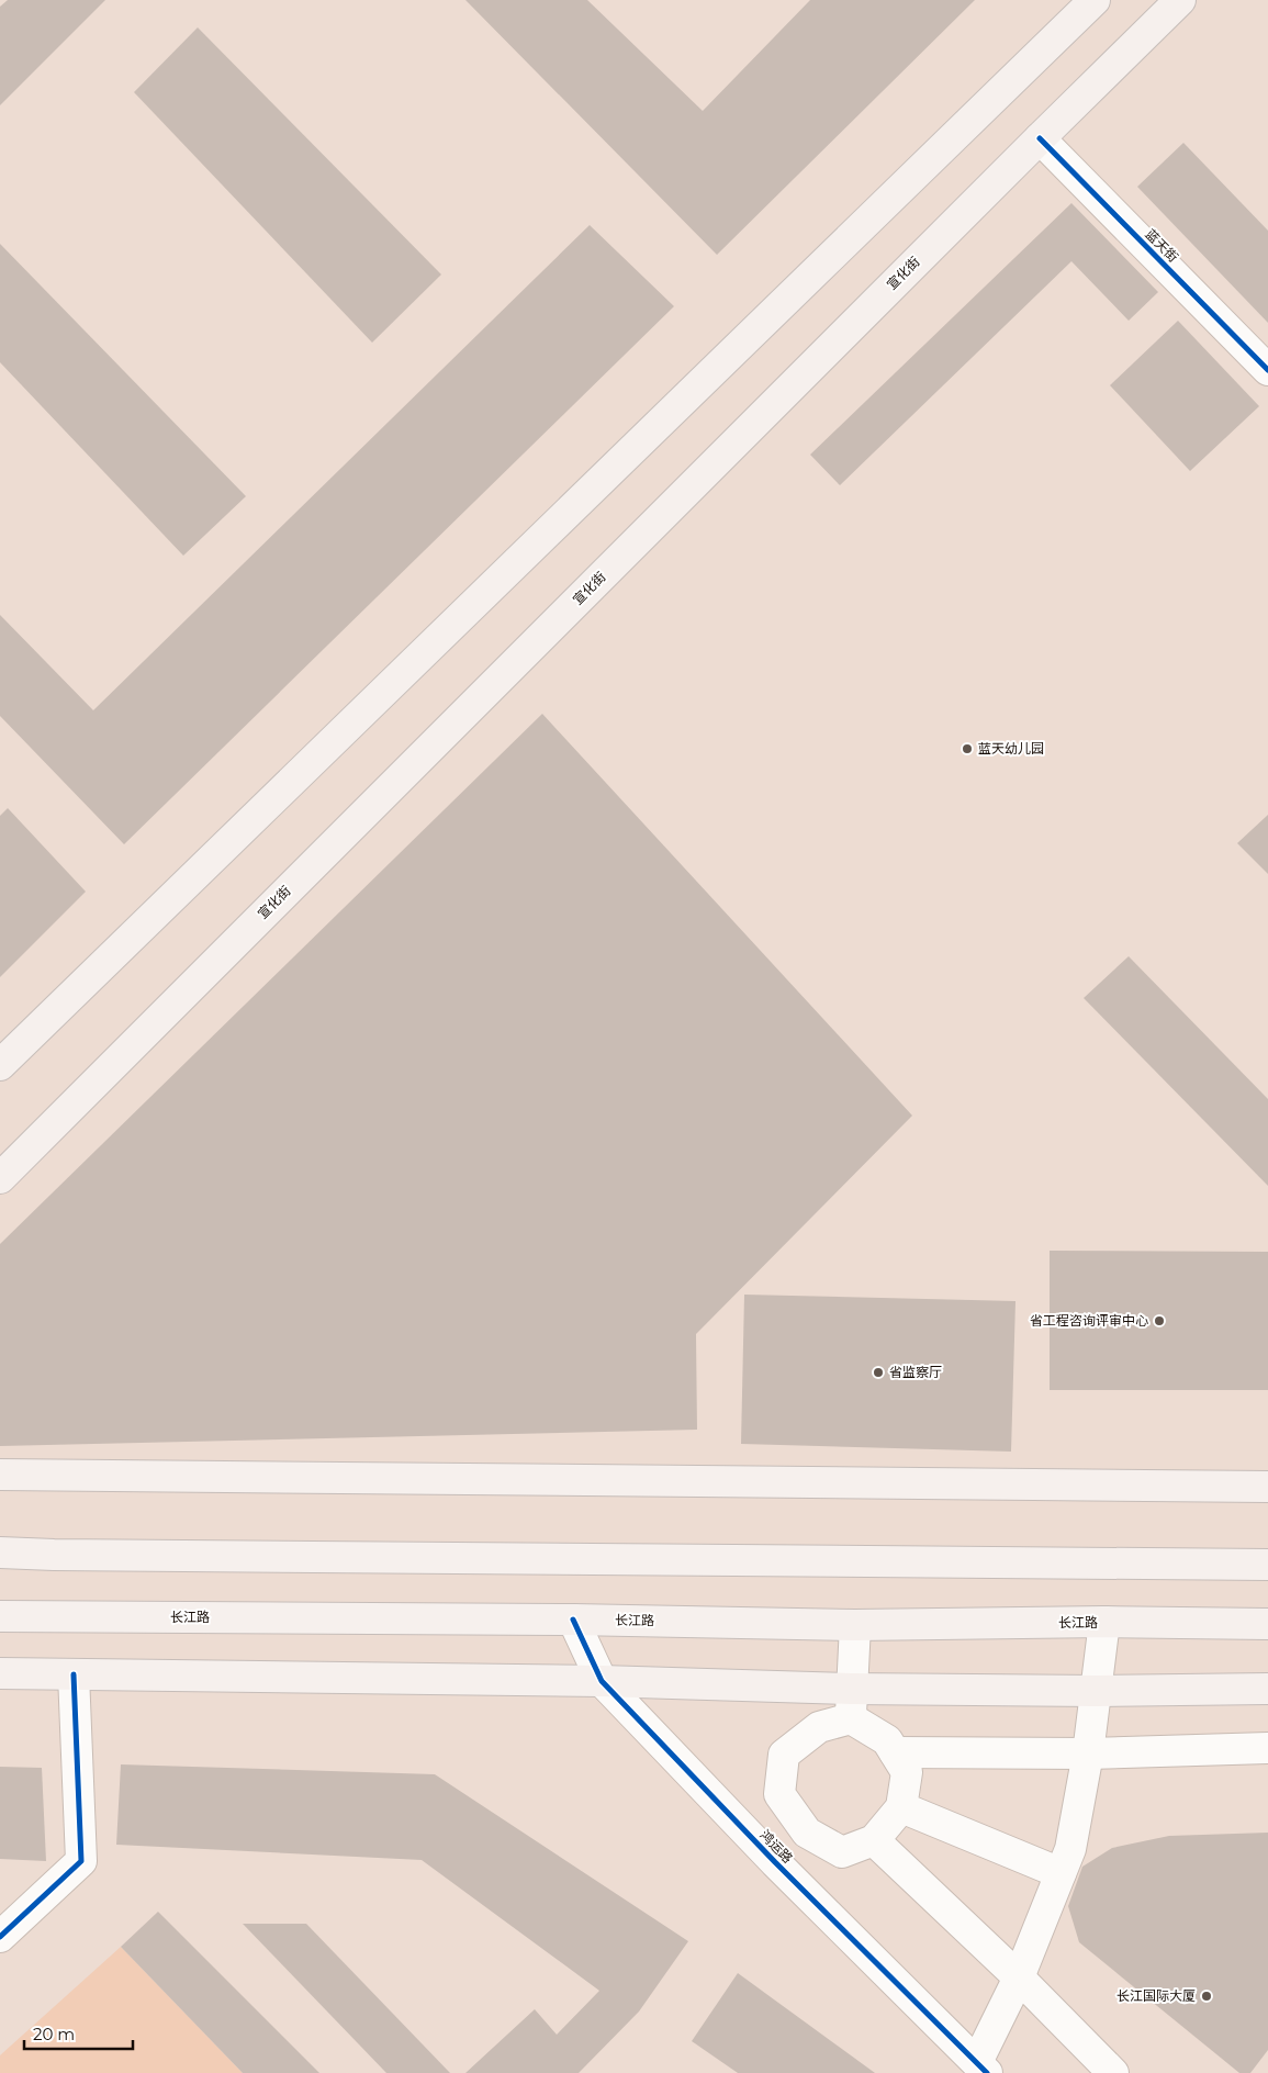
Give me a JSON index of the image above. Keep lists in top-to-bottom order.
{
  "streets": {
    "main road": ["宣化街", "长江路"],
    "street": ["蓝天街", "鸿运路"]
  },
  "crossings": [
    ["蓝天街", "宣化街"],
    ["长江路", "鸿运路"]
  ],
  "places": [
    "蓝天幼儿园",
    "省工程咨询评审中心",
    "省监察厅",
    "长江国际大厦"
  ],
  "scale_bar": "20 m"
}
